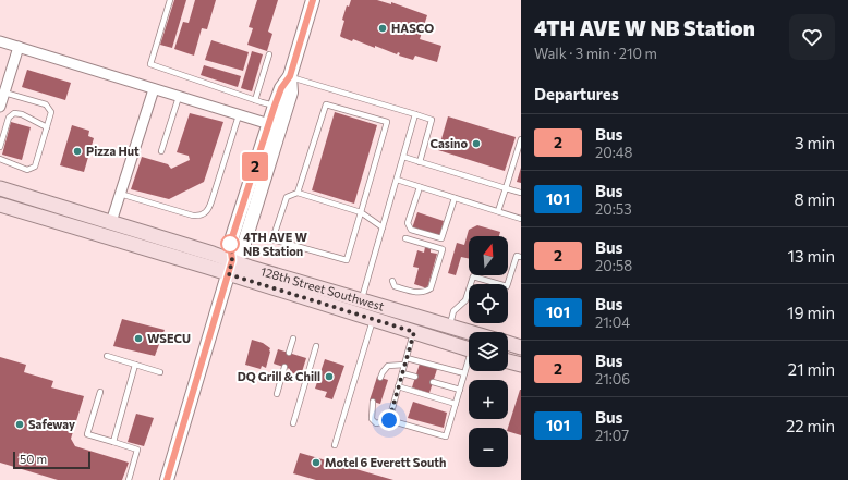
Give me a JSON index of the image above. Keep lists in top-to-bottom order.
{
  "streets": {
    "main road": ["128th Street Southwest"]
  },
  "places": [
    "HASCO",
    "Casino",
    "Pizza Hut",
    "4TH AVE W NB Station",
    "WSECU",
    "DQ Grill & Chill",
    "Safeway",
    "Motel 6 Everett South"
  ],
  "lines": ["bus line 2"],
  "scale_bar": "50 m",
  "north": "top",
  "page": {
    "on_map": "2",
    "heading": [
      ["4TH AVE W NB Station", "Walk · 3 min · 210 m"],
      "Departures"
    ],
    "list": [
      {
        "mark": "2",
        "name": "Bus",
        "note": "20:48",
        "value": "3 min"
      },
      {
        "mark": "101",
        "name": "Bus",
        "note": "20:53",
        "value": "8 min"
      },
      {
        "mark": "2",
        "name": "Bus",
        "note": "20:58",
        "value": "13 min"
      },
      {
        "mark": "101",
        "name": "Bus",
        "note": "21:04",
        "value": "19 min"
      },
      {
        "mark": "2",
        "name": "Bus",
        "note": "21:06",
        "value": "21 min"
      },
      {
        "mark": "101",
        "name": "Bus",
        "note": "21:07",
        "value": "22 min"
      }
    ],
    "map_buttons": ["+", "−"],
    "scale": "50 m"
  }
}
